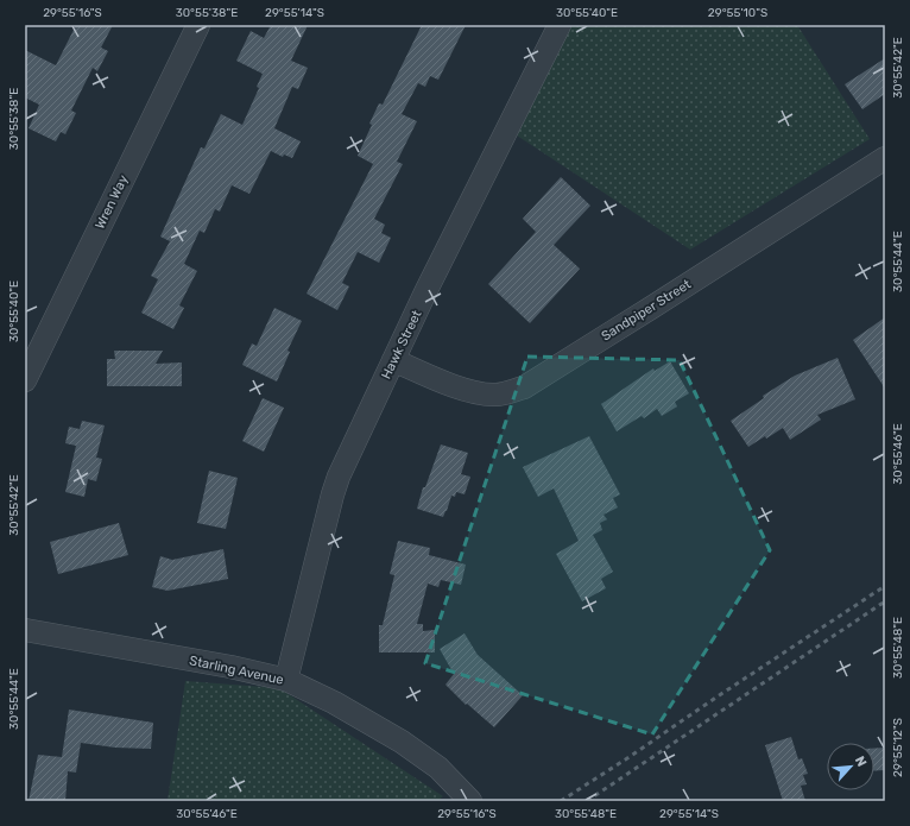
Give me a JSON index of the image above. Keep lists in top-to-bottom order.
{
  "streets": {
    "street": [
      "Wren Way",
      "Sandpiper Street",
      "Hawk Street",
      "Starling Avenue"
    ]
  },
  "crossings": [
    ["Sandpiper Street", "Hawk Street"],
    ["Hawk Street", "Starling Avenue"]
  ],
  "north": "top right",
  "coordinates": [
    "29°55'16\"S",
    "30°55'38\"E",
    "29°55'14\"S",
    "30°55'40\"E",
    "29°55'10\"S",
    "30°55'42\"E",
    "30°55'44\"E",
    "30°55'46\"E",
    "30°55'48\"E",
    "29°55'12\"S"
  ]
}
